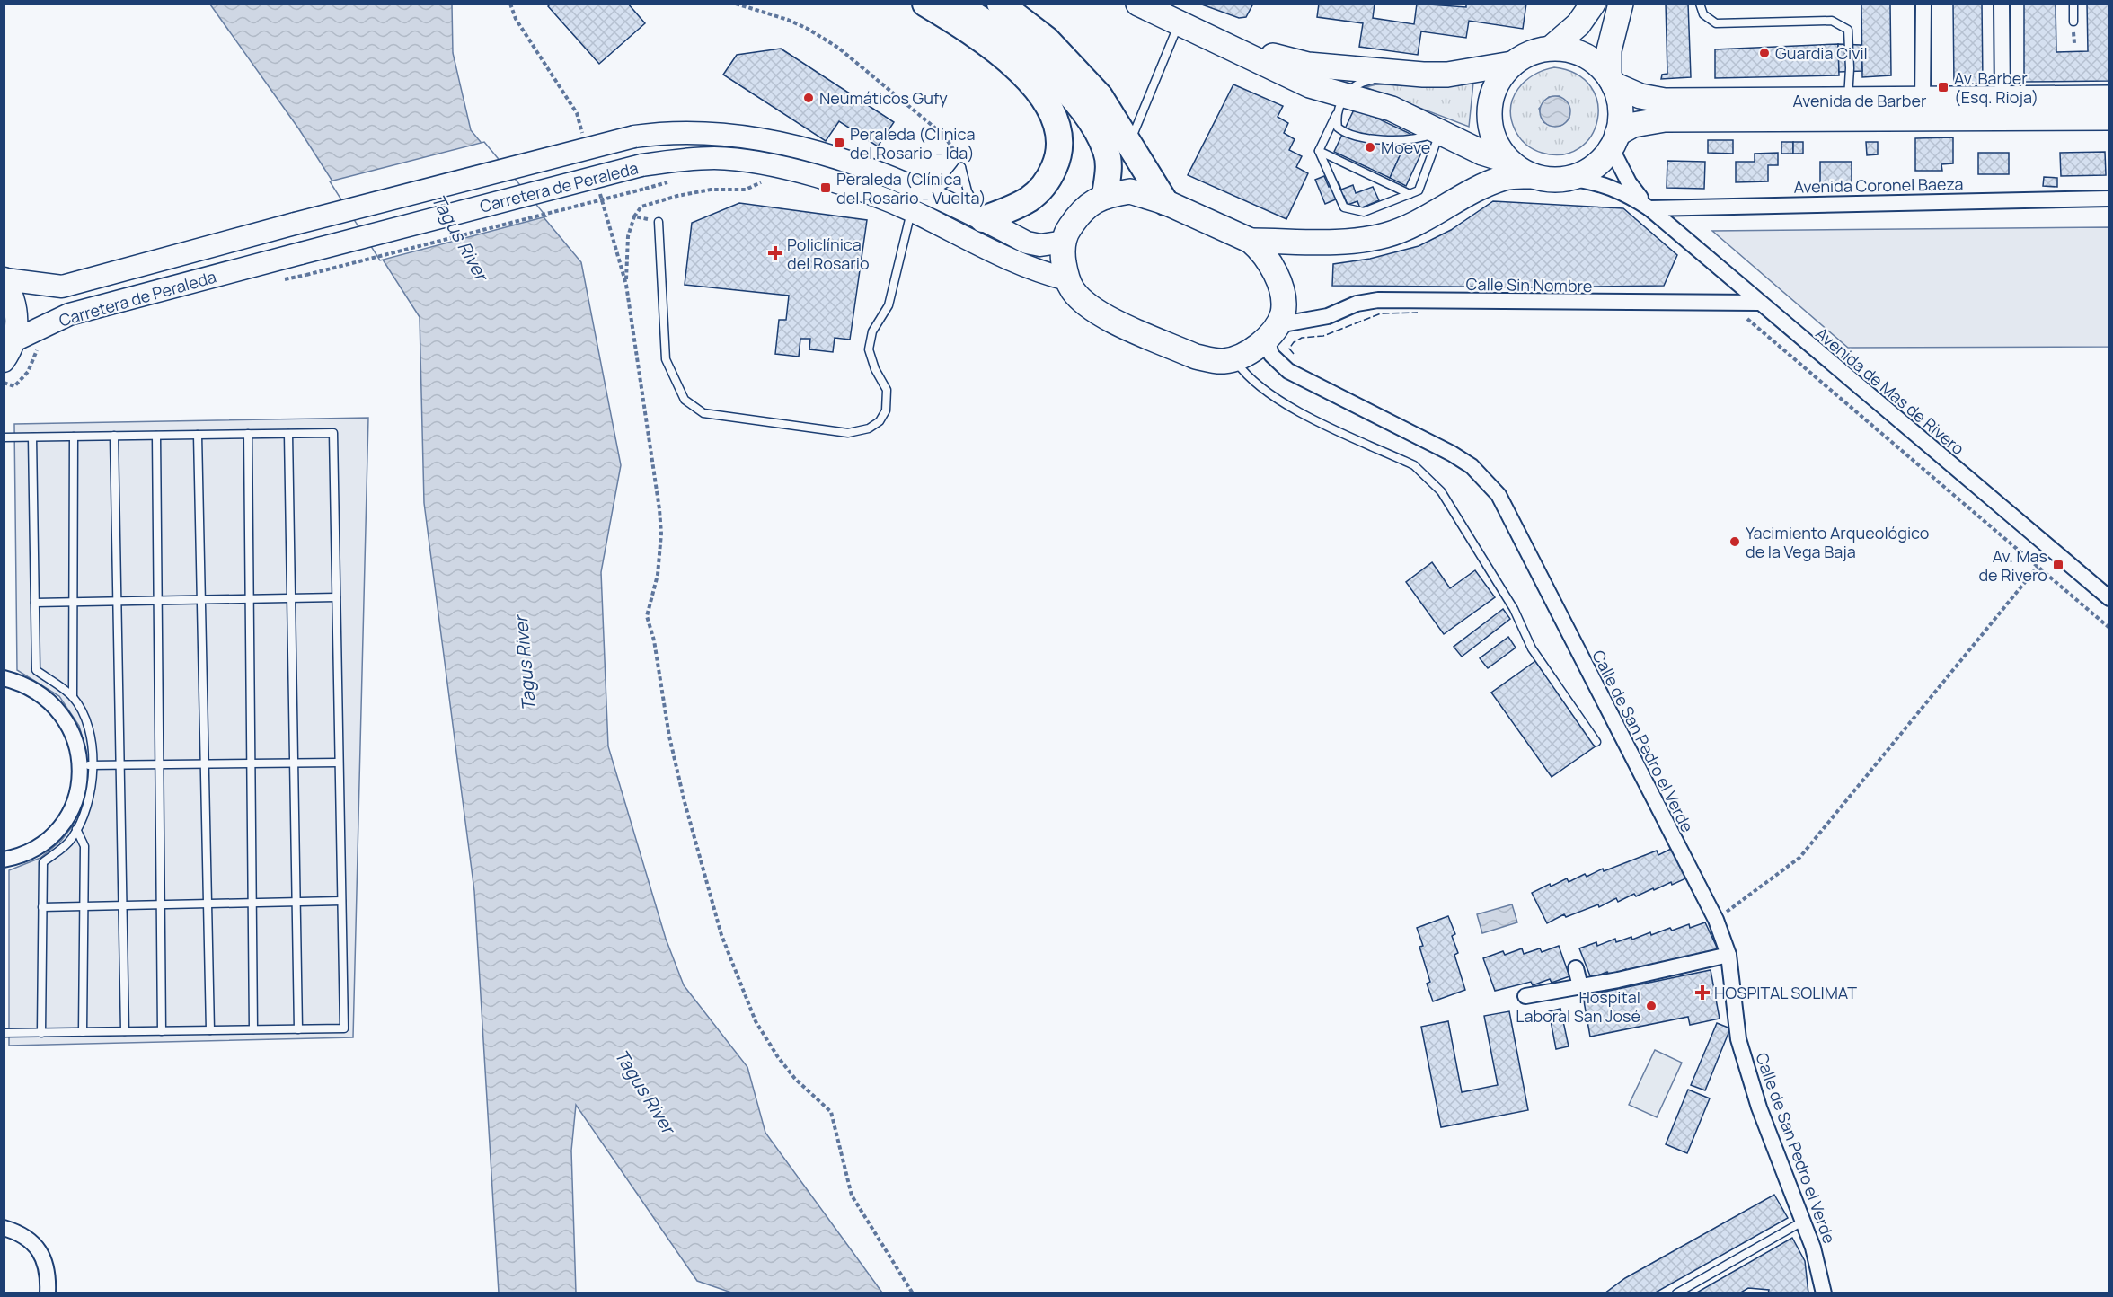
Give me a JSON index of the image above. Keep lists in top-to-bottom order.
{
  "streets": {
    "main road": ["Avenida de Barber", "Carretera de Peraleda"],
    "street": [
      "Avenida Coronel Baeza",
      "Calle Sin Nombre",
      "Avenida de Mas de Rivero",
      "Calle de San Pedro el Verde"
    ]
  },
  "crossings": [
    ["Avenida de Barber", "Avenida de Mas de Rivero"],
    ["Avenida Coronel Baeza", "Avenida de Mas de Rivero"],
    ["Carretera de Peraleda", "Calle Sin Nombre"],
    ["Carretera de Peraleda", "Calle de San Pedro el Verde"],
    ["Calle Sin Nombre", "Avenida de Mas de Rivero"],
    ["Calle Sin Nombre", "Calle de San Pedro el Verde"]
  ],
  "water": ["Tagus River"],
  "places": {
    "other": [
      "Guardia Civil",
      "Neumáticos Gufy",
      "Moeve",
      "Yacimiento Arqueológico de la Vega Baja",
      "Hospital Laboral San José"
    ],
    "transit": [
      "Av. Barber (Esq. Rioja)",
      "Peraleda (Clínica del Rosario - Ida)",
      "Peraleda (Clínica del Rosario - Vuelta)",
      "Av. Mas de Rivero"
    ],
    "health": ["Policlínica del Rosario", "HOSPITAL SOLIMAT"]
  }
}
